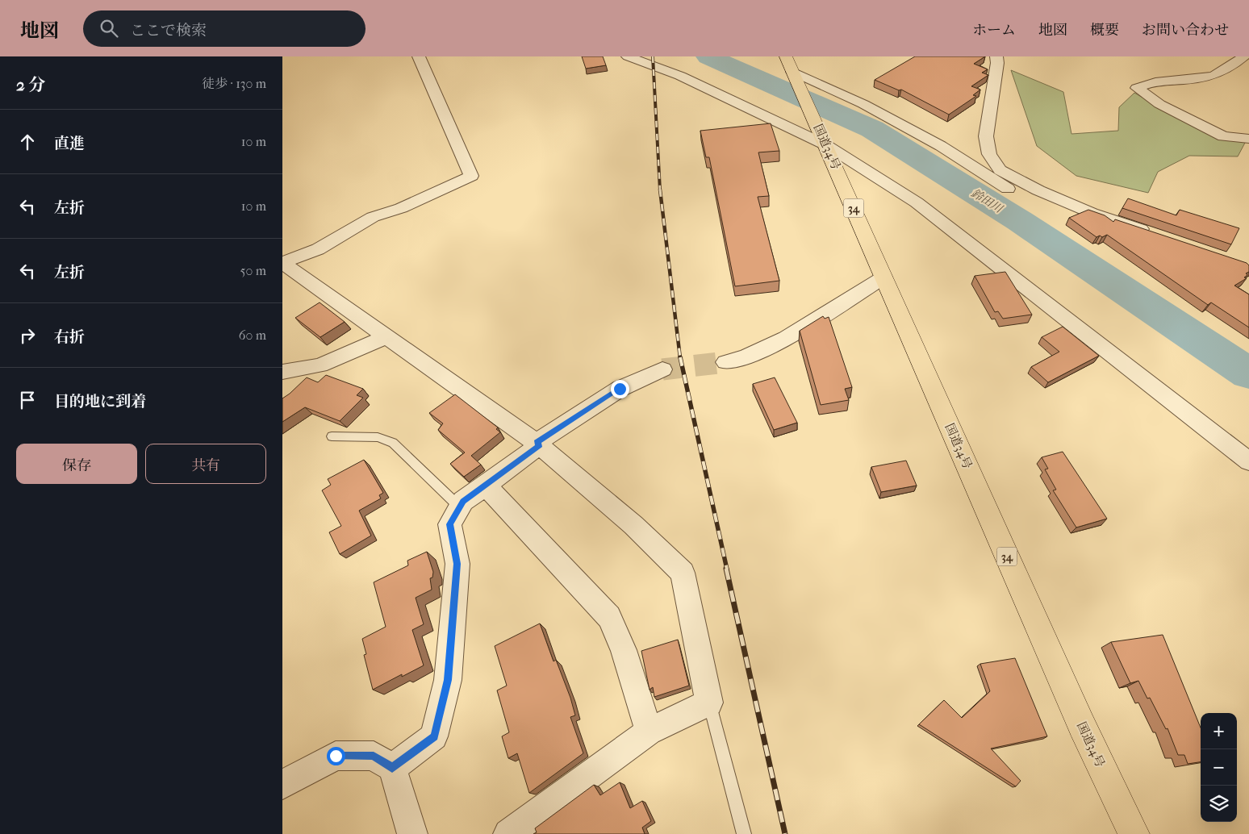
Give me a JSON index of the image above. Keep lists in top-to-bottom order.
{
  "streets": {
    "highway": ["国道34号", "34"]
  },
  "water": ["鈴田川"],
  "page": {
    "header": "地図",
    "search": "ここで検索",
    "nav": [
      "ホーム",
      "地図",
      "概要",
      "お問い合わせ"
    ],
    "heading": ["2 分", "徒歩 · 130 m"],
    "list": [
      ["直進", "10 m"],
      ["左折", "10 m"],
      ["左折", "50 m"],
      ["右折", "60 m"],
      "目的地に到着"
    ],
    "buttons": ["保存", "共有"],
    "map_buttons": ["+", "−"]
  }
}
